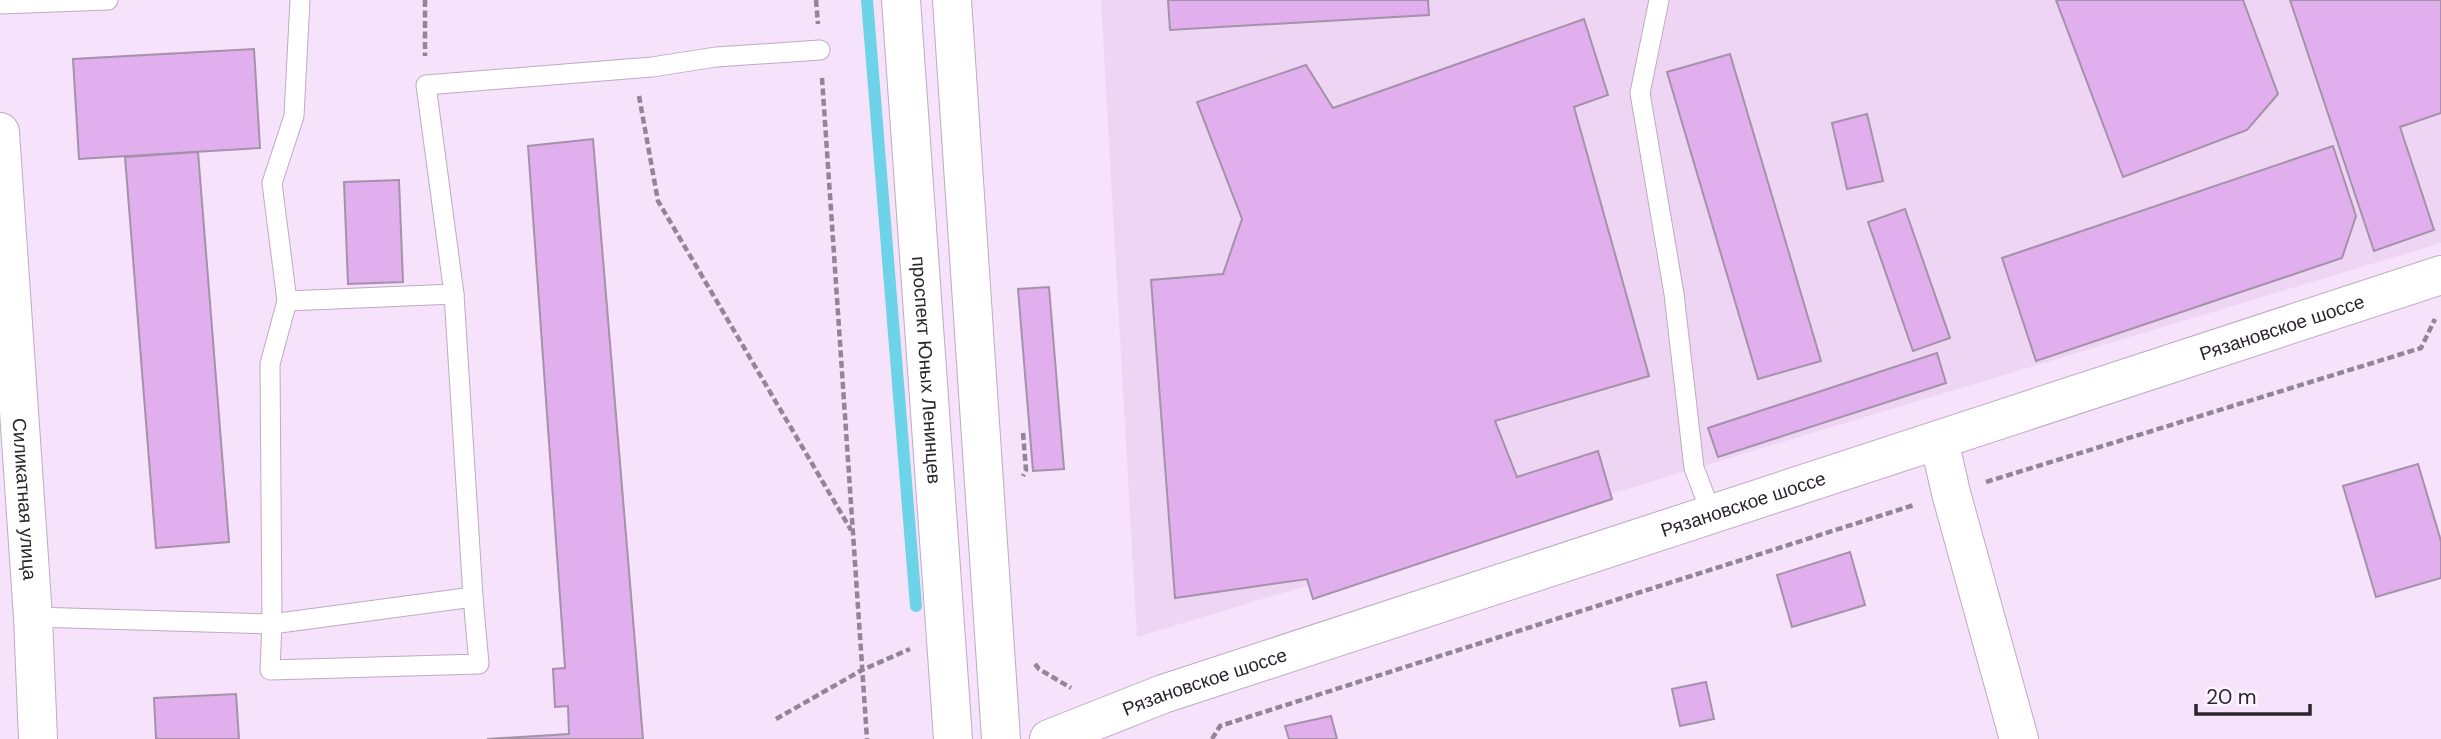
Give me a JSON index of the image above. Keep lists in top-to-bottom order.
{
  "streets": {
    "street": ["Рязановское шоссе", "проспект Юных Ленинцев", "Силикатная улица"]
  },
  "scale_bar": "20 m"
}
